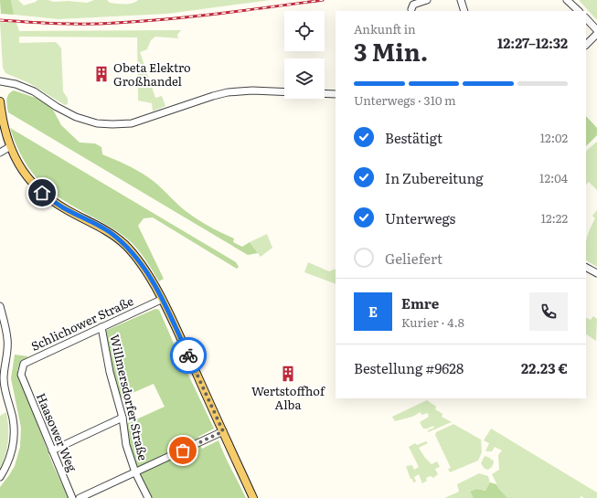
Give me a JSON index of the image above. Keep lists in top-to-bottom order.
{
  "streets": {
    "street": ["Schlichower Straße", "Willmersdorfer Straße", "Haasower Weg"]
  },
  "crossings": [
    ["Schlichower Straße", "Willmersdorfer Straße"],
    ["Schlichower Straße", "Haasower Weg"]
  ],
  "places": {
    "building": ["Obeta Elektro Großhandel", "Wertstoffhof Alba"]
  },
  "page": {
    "heading": ["3 Min.", "Ankunft in", "12:27–12:32"],
    "panel": [
      "Emre",
      "Kurier · 4.8",
      "Bestellung #9628",
      "22.23 €"
    ],
    "bar": "Unterwegs · 310 m",
    "list": [
      ["Bestätigt", "12:02"],
      ["In Zubereitung", "12:04"],
      ["Unterwegs", "12:22"],
      "Geliefert"
    ],
    "round": "E"
  }
}
